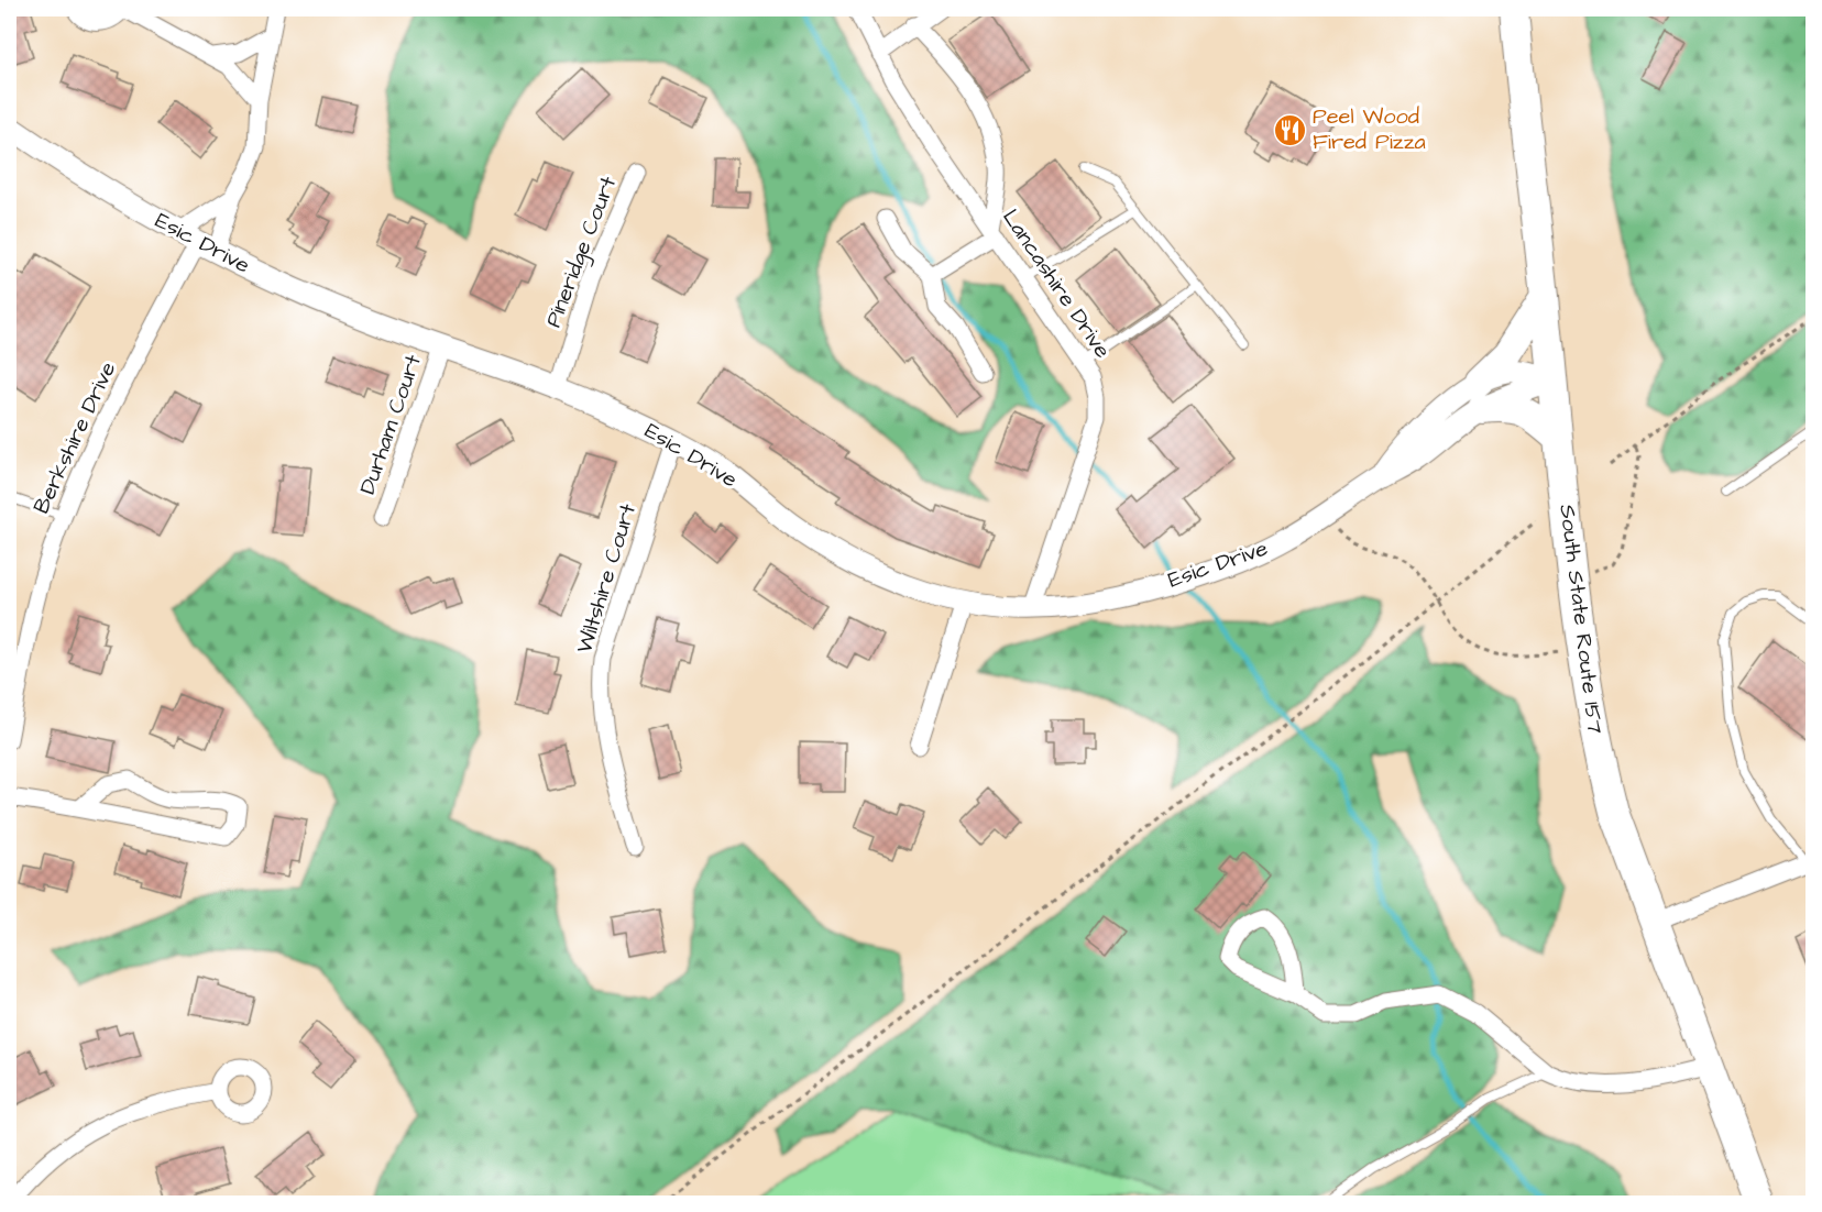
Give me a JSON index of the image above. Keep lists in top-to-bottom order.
{
  "streets": {
    "main road": ["South State Route 157"],
    "street": [
      "Esic Drive",
      "Pineridge Court",
      "Lancashire Drive",
      "Durham Court",
      "Berkshire Drive",
      "Wiltshire Court"
    ]
  },
  "crossings": [
    ["Esic Drive", "Pineridge Court"],
    ["Esic Drive", "Lancashire Drive"],
    ["Esic Drive", "Durham Court"],
    ["Esic Drive", "Berkshire Drive"],
    ["Esic Drive", "Wiltshire Court"],
    ["Esic Drive", "South State Route 157"]
  ],
  "places": {
    "restaurant": ["Peel Wood Fired Pizza"]
  }
}
